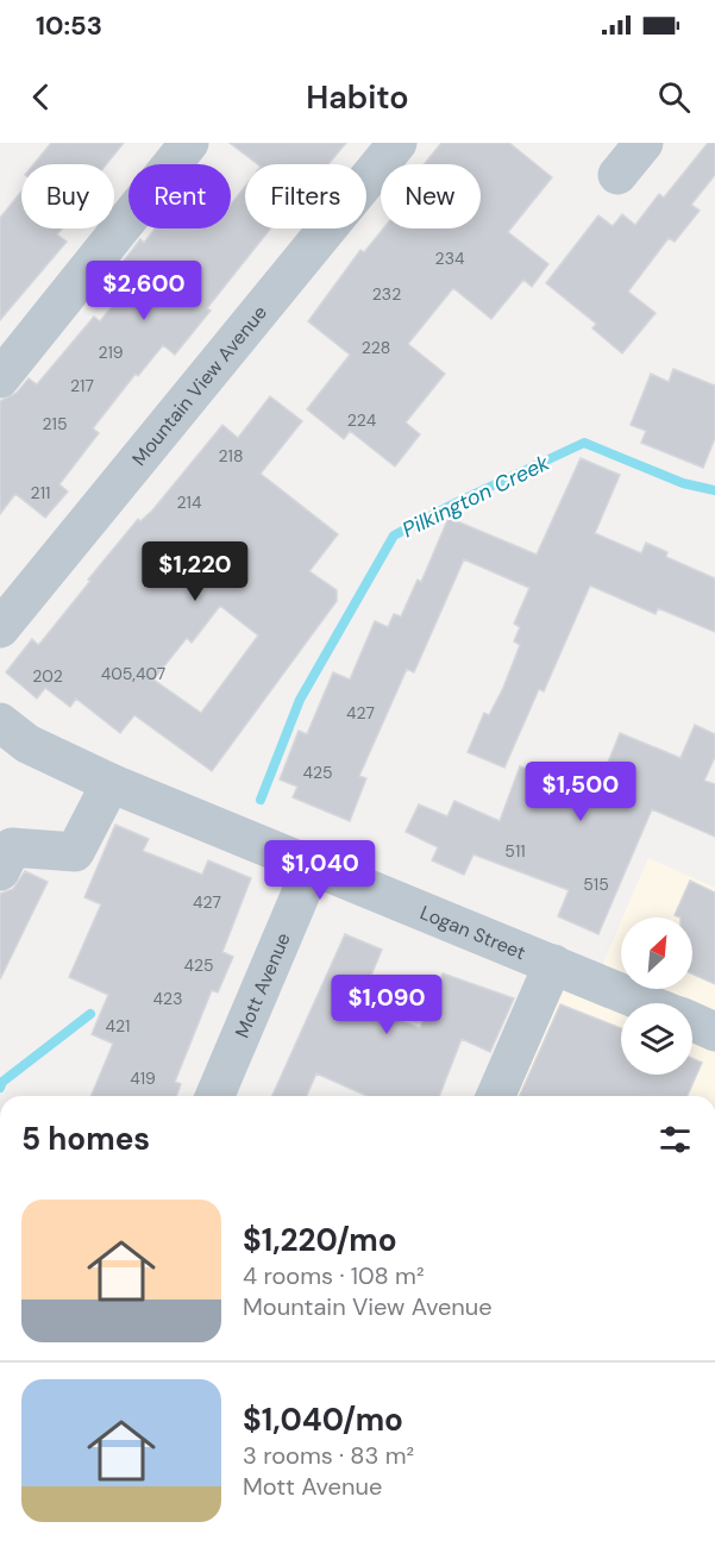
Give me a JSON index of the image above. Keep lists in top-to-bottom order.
{
  "streets": {
    "street": ["Mountain View Avenue", "Logan Street", "Mott Avenue"]
  },
  "crossings": [
    ["Logan Street", "Mott Avenue"]
  ],
  "water": ["Pilkington Creek"],
  "house_numbers": [
    "234",
    "232",
    "228",
    "219",
    "217",
    "224",
    "215",
    "218",
    "211",
    "214",
    "405,407",
    "202",
    "427",
    "425",
    "511",
    "515",
    "427",
    "425",
    "423",
    "421",
    "419"
  ],
  "north": "top right",
  "page": {
    "status": "10:53",
    "header": "Habito",
    "chip": [
      "Buy",
      "Rent",
      "Filters",
      "New"
    ],
    "price": [
      "$2,600",
      "$1,220",
      "$1,500",
      "$1,040",
      "$1,090"
    ],
    "heading": "5 homes",
    "list": [
      {
        "name": "$1,220/mo",
        "note": "4 rooms · 108 m² · Mountain View Avenue"
      },
      {
        "name": "$1,040/mo",
        "note": "3 rooms · 83 m² · Mott Avenue"
      }
    ]
  }
}
